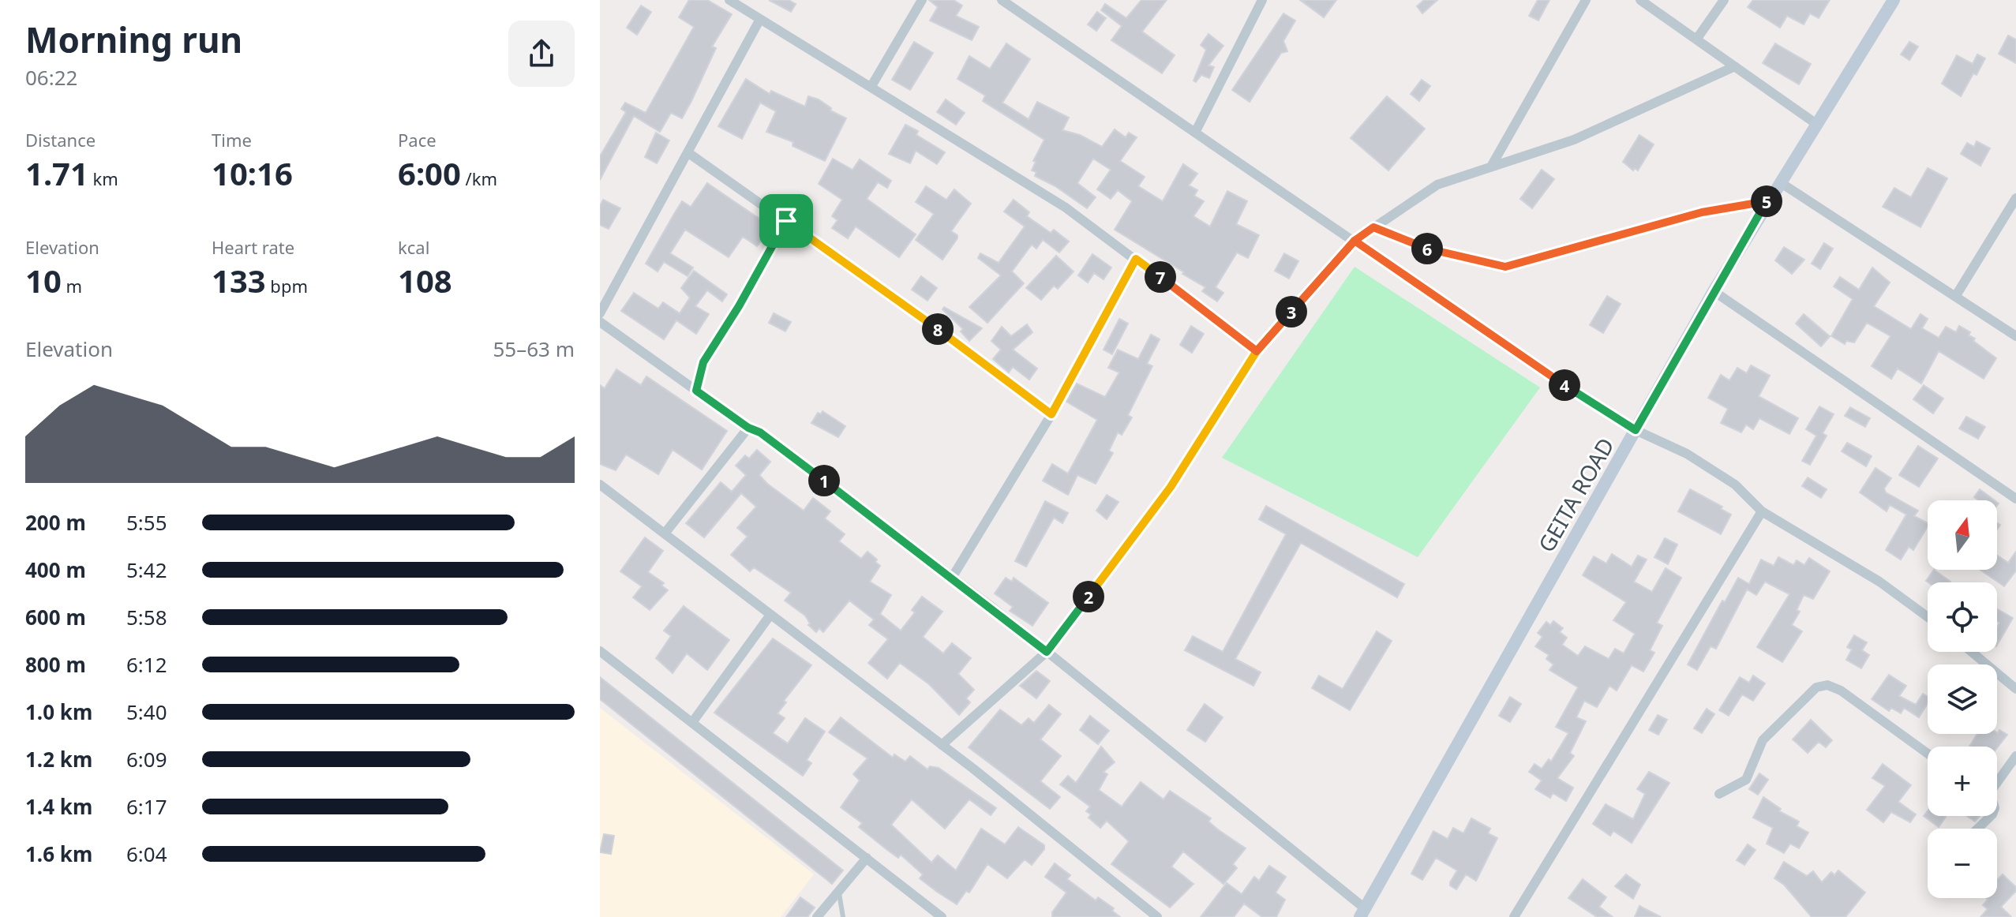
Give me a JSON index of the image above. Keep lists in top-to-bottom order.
{
  "streets": {
    "main road": ["GEITA ROAD"]
  },
  "north": "top",
  "page": {
    "heading": ["Morning run", "06:22"],
    "stats": [
      ["Distance", "1.71 km"],
      ["Time", "10:16"],
      ["Pace", "6:00 /km"],
      ["Elevation", "10 m"],
      ["Heart rate", "133 bpm"],
      ["kcal", "108"]
    ],
    "pins": [
      "5",
      "6",
      "7",
      "3",
      "8",
      "4",
      "1",
      "2"
    ],
    "chart": ["Elevation", "55–63 m"],
    "list": [
      {
        "name": "200 m",
        "note": "5:55"
      },
      {
        "name": "400 m",
        "note": "5:42"
      },
      {
        "name": "600 m",
        "note": "5:58"
      },
      {
        "name": "800 m",
        "note": "6:12"
      },
      {
        "name": "1.0 km",
        "note": "5:40"
      },
      {
        "name": "1.2 km",
        "note": "6:09"
      },
      {
        "name": "1.4 km",
        "note": "6:17"
      },
      {
        "name": "1.6 km",
        "note": "6:04"
      }
    ],
    "map_buttons": ["+", "−"]
  }
}
